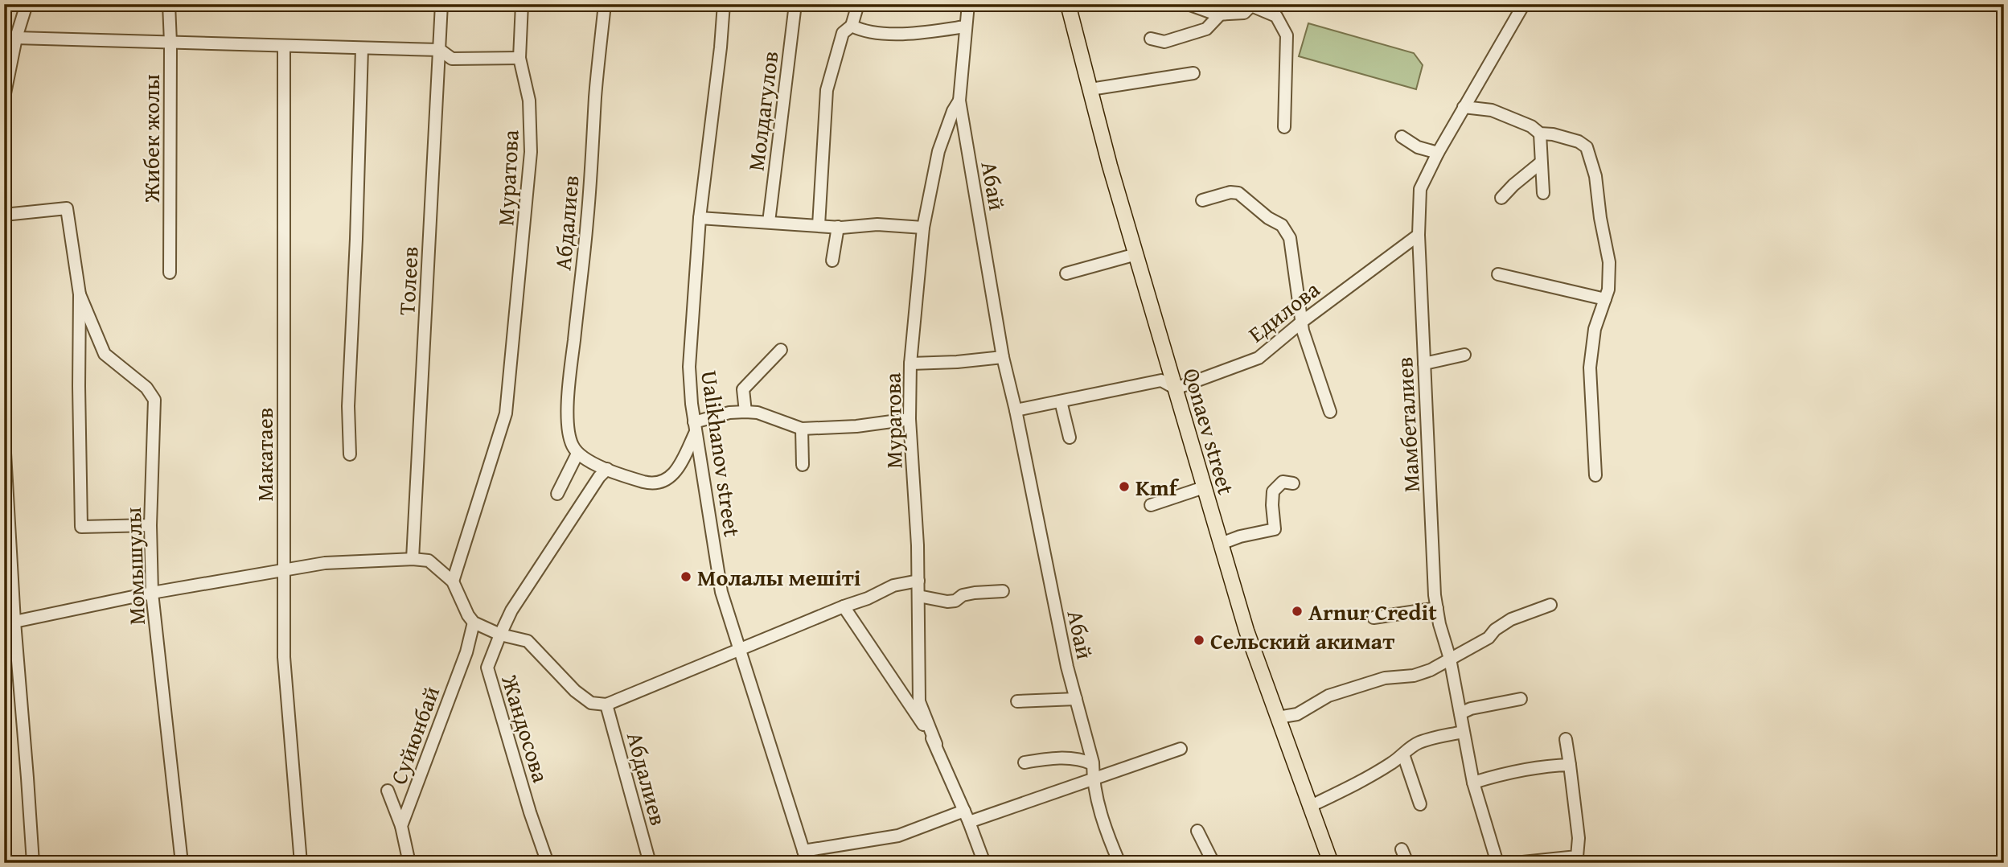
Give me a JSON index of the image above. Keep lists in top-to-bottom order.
{
  "streets": {
    "main road": ["Qonaev street"],
    "street": [
      "Молдагулов",
      "Жибек жолы",
      "Муратова",
      "Абай",
      "Абдалиев",
      "Толеев",
      "Едилова",
      "Мамбеталиев",
      "Ualikhanov street",
      "Макатаев",
      "Момышулы",
      "Жандосова",
      "Суйюнбай"
    ]
  },
  "crossings": [
    ["Муратова", "Абай"],
    ["Едилова", "Мамбеталиев"],
    ["Едилова", "Qonaev street"]
  ],
  "places": [
    "Kmf",
    "Молалы мешіті",
    "Arnur Credit",
    "Сельский акимат"
  ]
}
